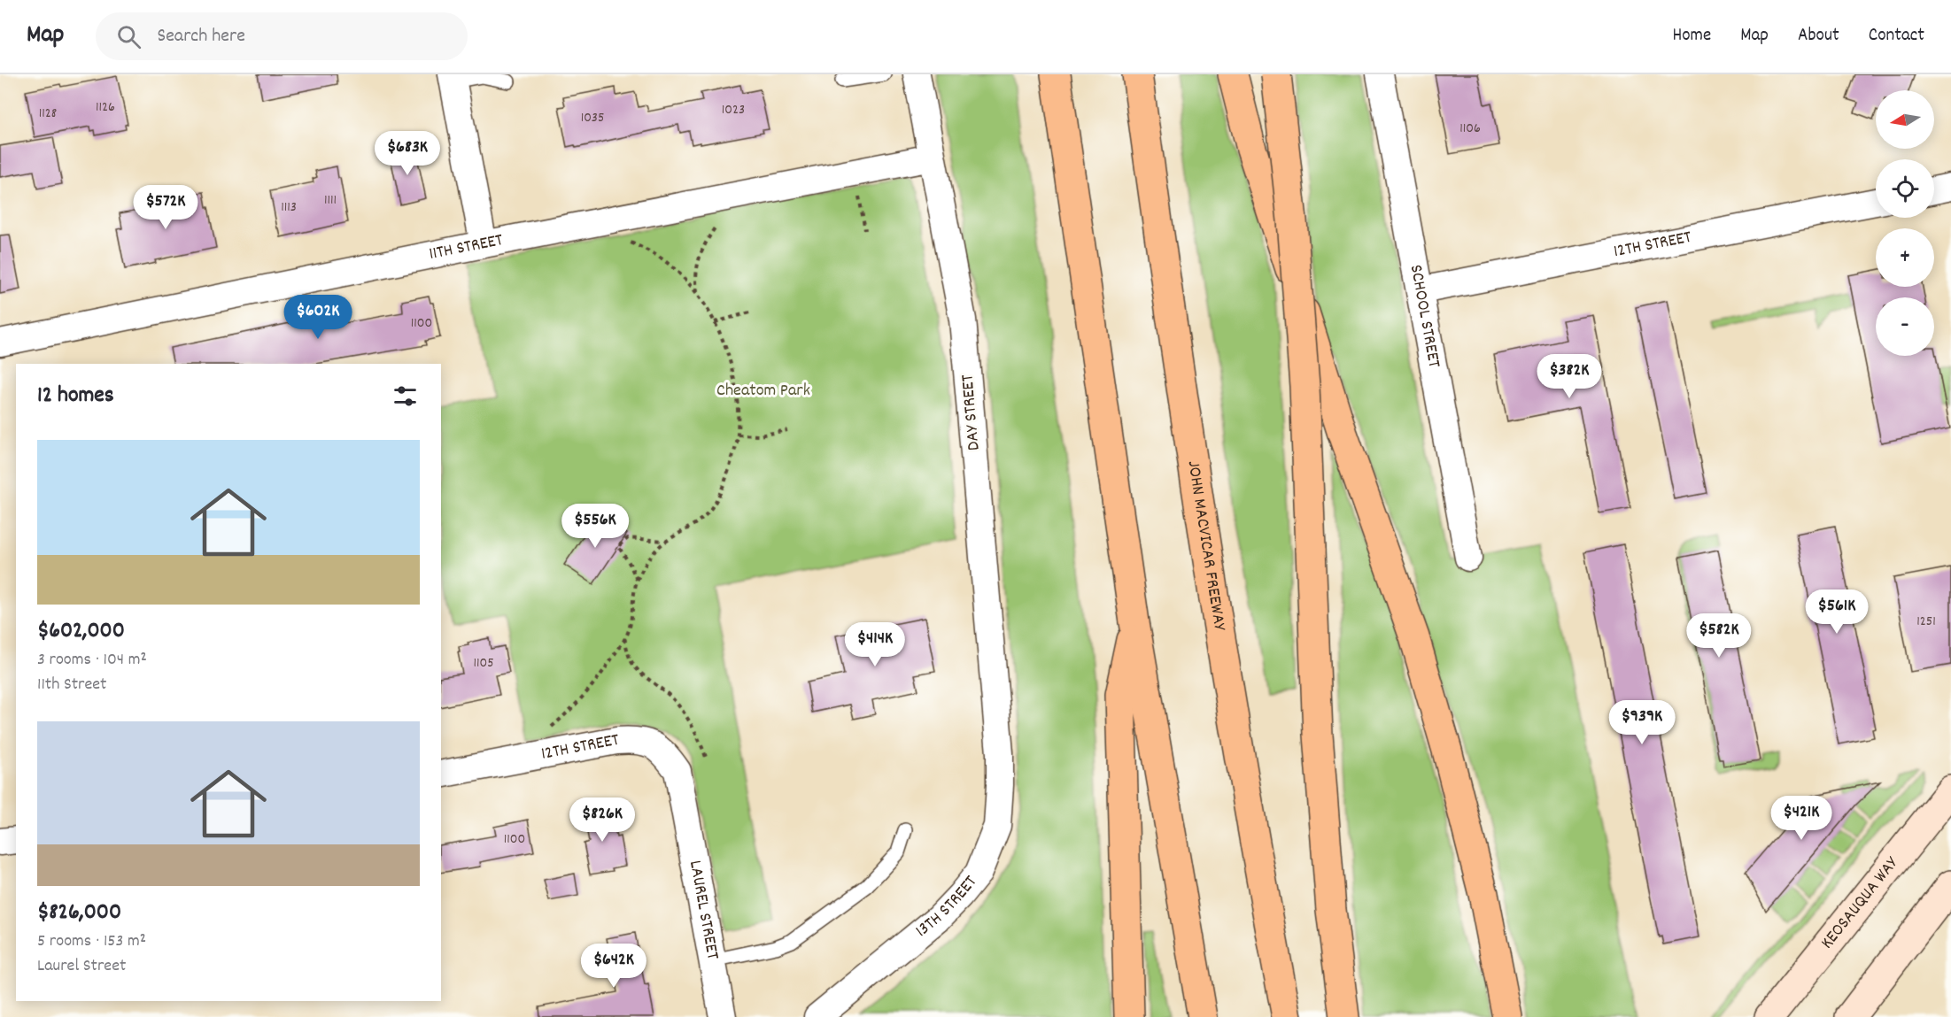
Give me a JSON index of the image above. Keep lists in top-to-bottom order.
{
  "streets": {
    "highway": ["JOHN MACVICAR FREEWAY"],
    "main road": ["KEOSAUQUA WAY"],
    "street": [
      "12TH STREET",
      "11TH STREET",
      "SCHOOL STREET",
      "DAY STREET",
      "13TH STREET",
      "LAUREL STREET"
    ]
  },
  "crossings": [
    ["12TH STREET", "SCHOOL STREET"],
    ["12TH STREET", "LAUREL STREET"],
    ["11TH STREET", "DAY STREET"],
    ["DAY STREET", "13TH STREET"]
  ],
  "parks": ["Cheatom Park"],
  "house_numbers": [
    "1126",
    "1023",
    "1128",
    "1035",
    "1106",
    "1111",
    "1113",
    "1100",
    "1251",
    "1105",
    "1100"
  ],
  "north": "left",
  "page": {
    "header": "Map",
    "search": "Search here",
    "nav": [
      "Home",
      "Map",
      "About",
      "Contact"
    ],
    "map_buttons": ["+", "−"],
    "price": [
      "$683K",
      "$572K",
      "$602K",
      "$382K",
      "$556K",
      "$561K",
      "$582K",
      "$414K",
      "$939K",
      "$421K",
      "$826K",
      "$642K"
    ],
    "heading": "12 homes",
    "list": [
      {
        "name": "$602,000",
        "note": "3 rooms · 104 m² · 11th Street"
      },
      {
        "name": "$826,000",
        "note": "5 rooms · 153 m² · Laurel Street"
      }
    ]
  }
}
